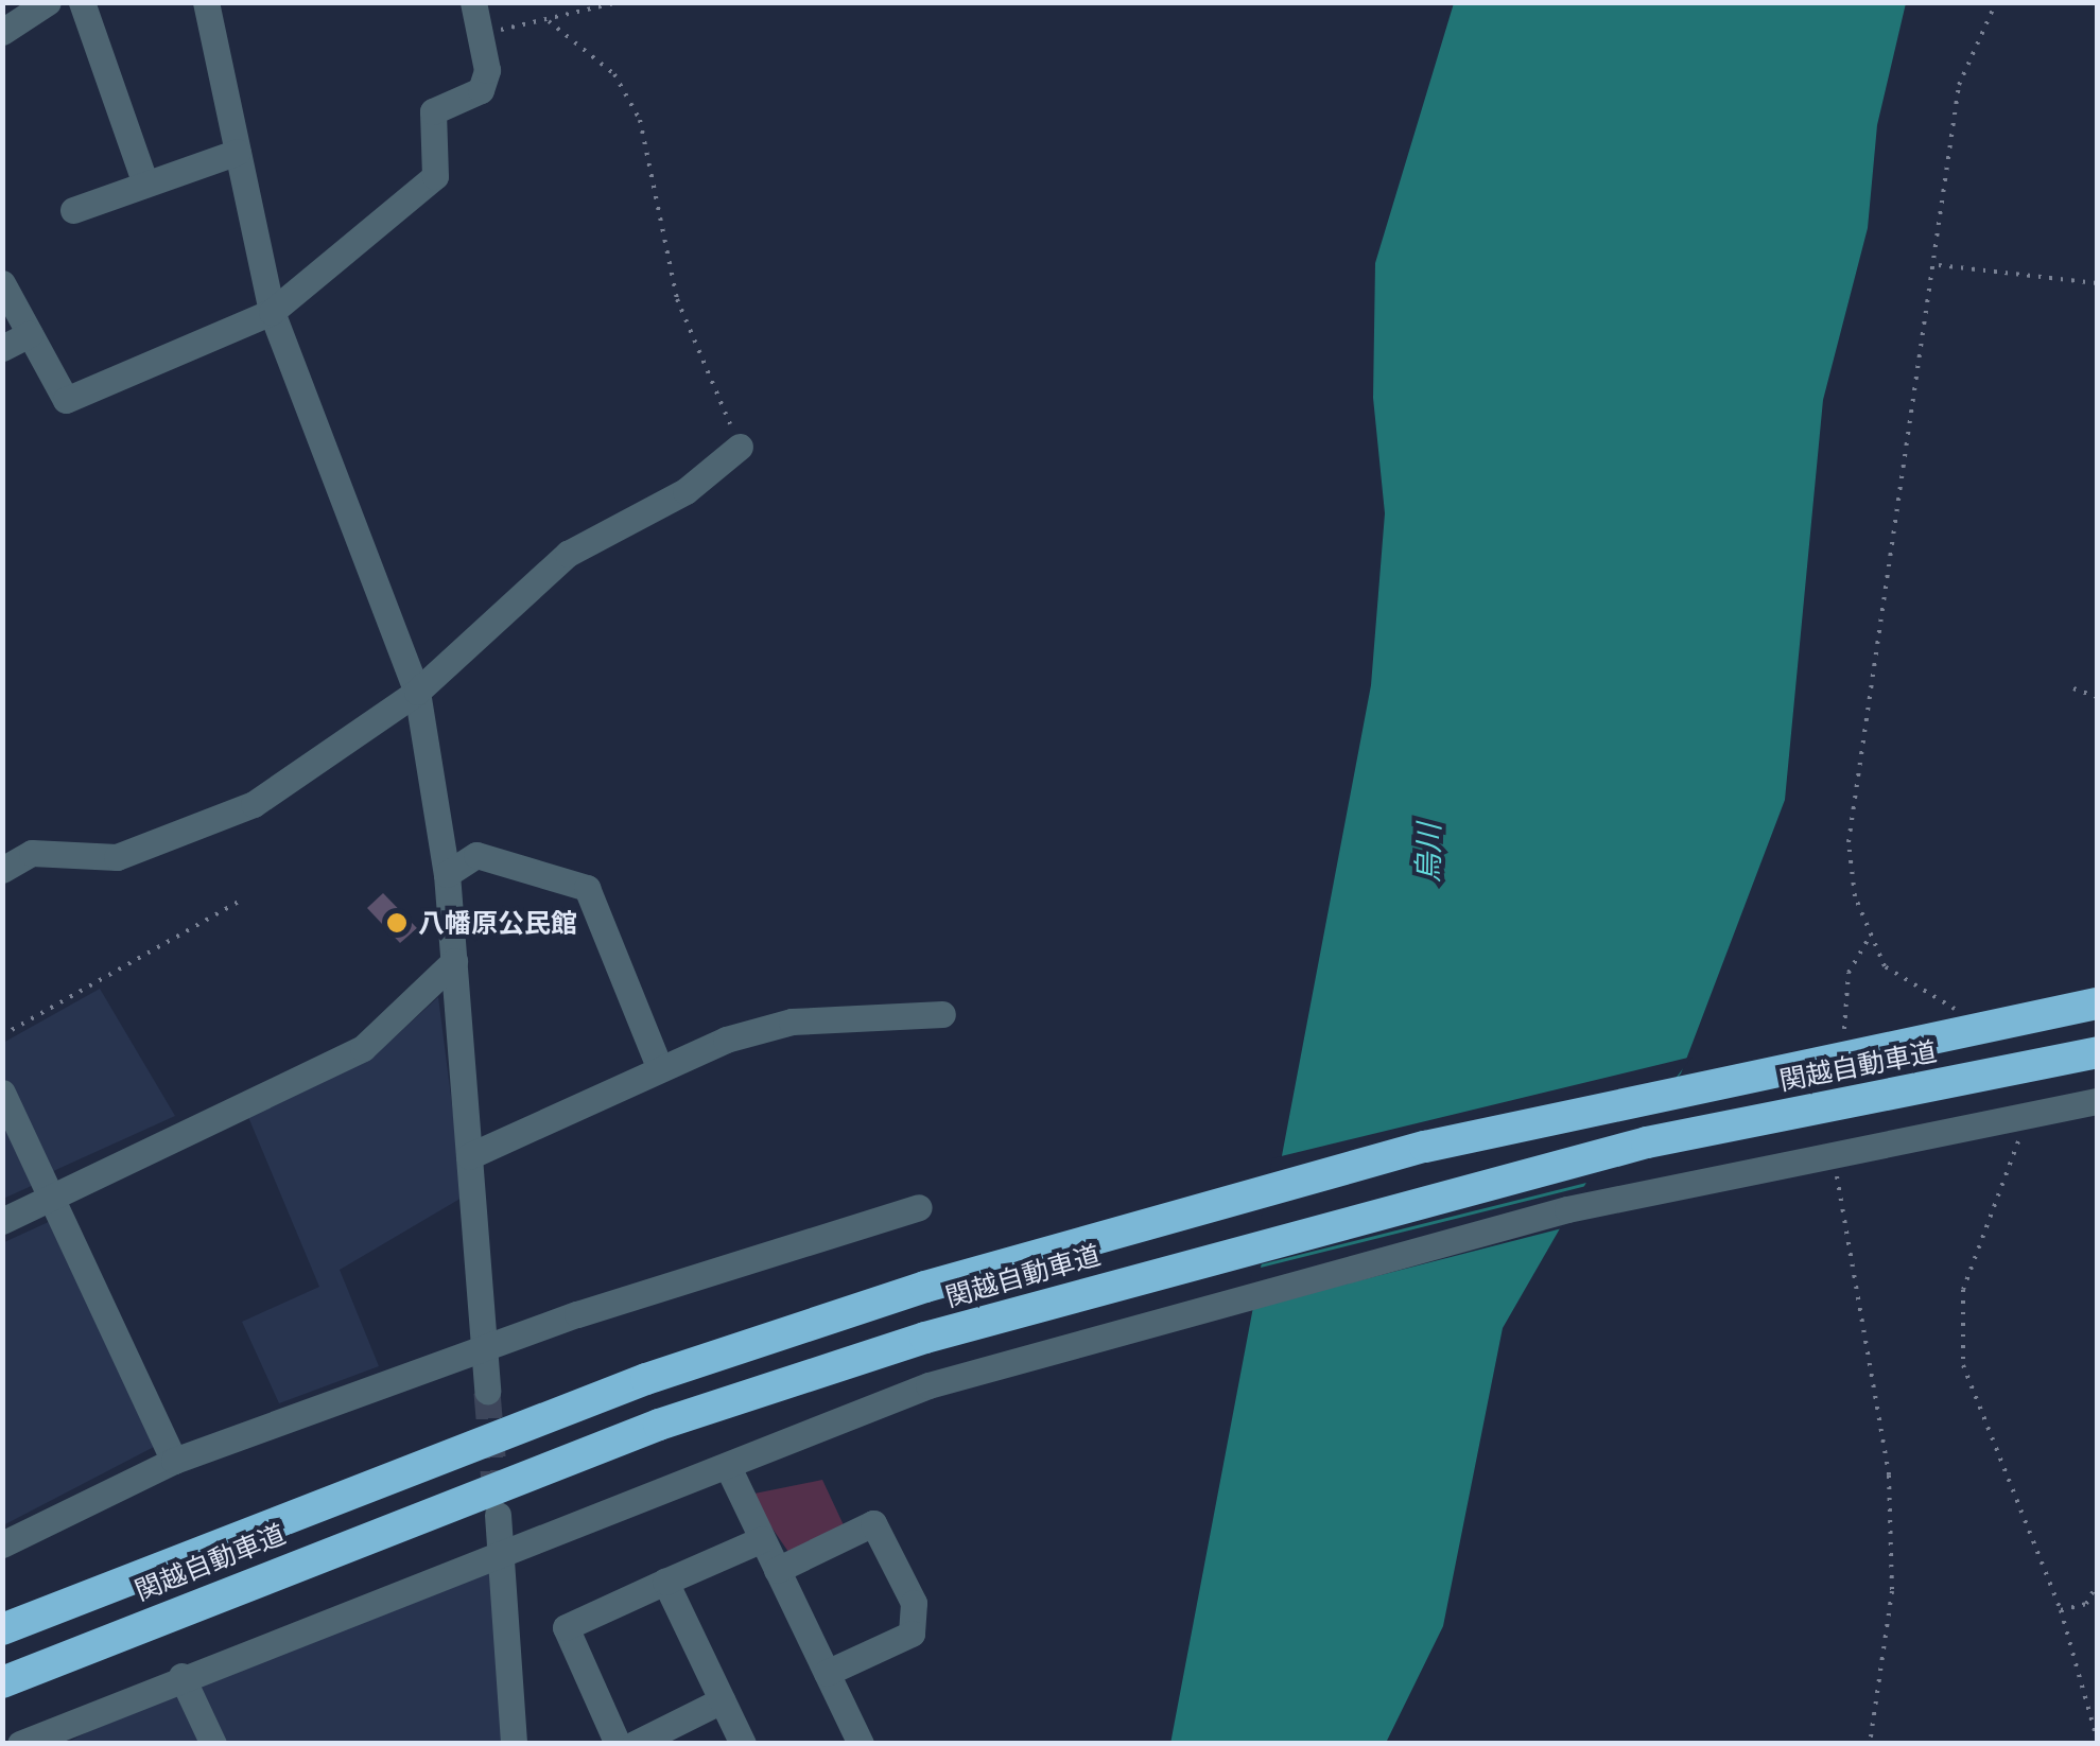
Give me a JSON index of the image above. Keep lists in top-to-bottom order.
{
  "streets": {
    "highway": ["関越自動車道"]
  },
  "water": ["烏川"],
  "places": ["八幡原公民館"]
}
